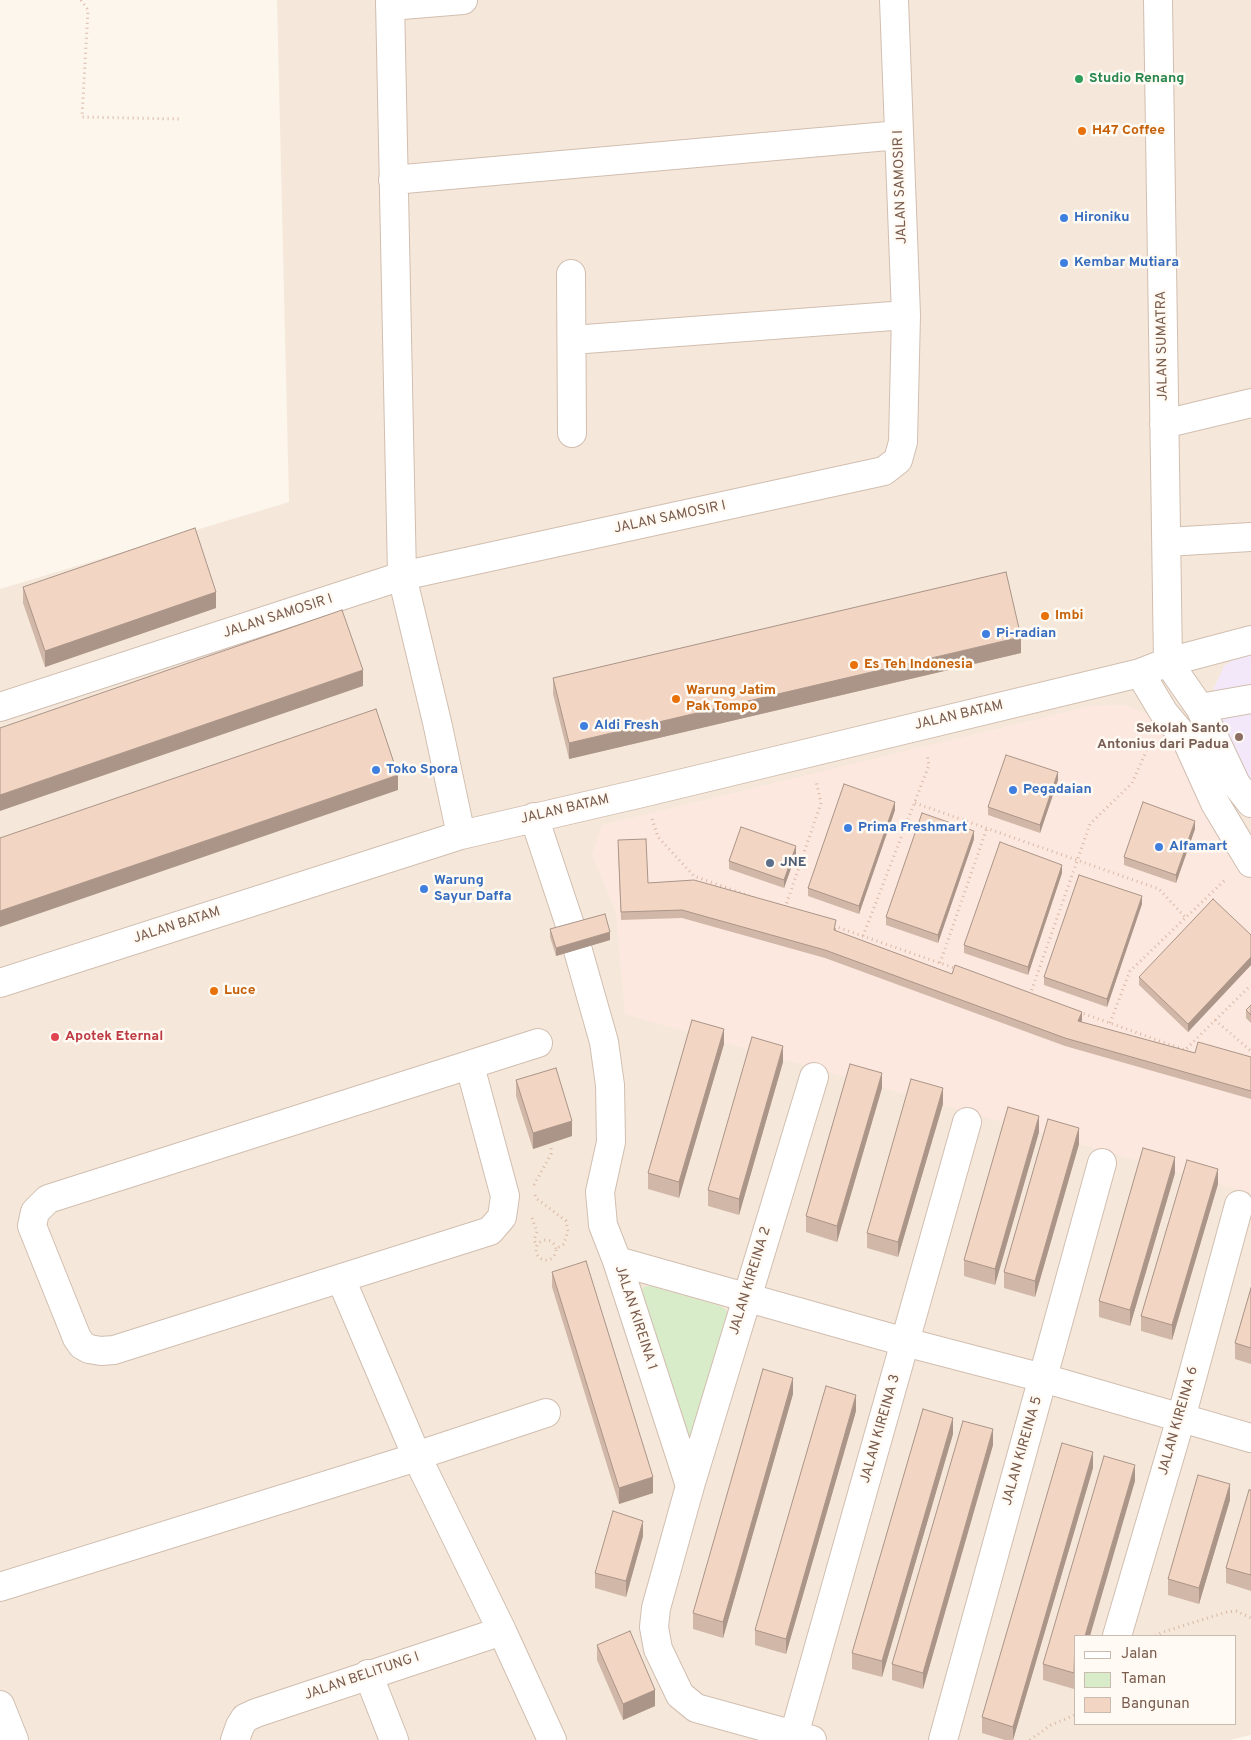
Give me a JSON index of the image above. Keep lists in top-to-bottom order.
{
  "streets": {
    "street": [
      "JALAN SAMOSIR I",
      "JALAN SUMATRA",
      "JALAN BATAM",
      "JALAN KIREINA 2",
      "JALAN KIREINA 1",
      "JALAN KIREINA 6",
      "JALAN KIREINA 3",
      "JALAN KIREINA 5",
      "JALAN BELITUNG I"
    ]
  },
  "crossings": [
    ["JALAN SUMATRA", "JALAN BATAM"],
    ["JALAN BATAM", "JALAN KIREINA 1"],
    ["JALAN KIREINA 2", "JALAN KIREINA 1"]
  ],
  "places": [
    "Studio Renang",
    "H47 Coffee",
    "Hironiku",
    "Kembar Mutiara",
    "Imbi",
    "Pi-radian",
    "Es Teh Indonesia",
    "Warung Jatim Pak Tompo",
    "Aldi Fresh",
    "Sekolah Santo Antonius dari Padua",
    "Toko Spora",
    "Pegadaian",
    "Prima Freshmart",
    "Alfamart",
    "JNE",
    "Warung Sayur Daffa",
    "Luce",
    "Apotek Eternal"
  ],
  "legend": ["Jalan", "Taman", "Bangunan"]
}
